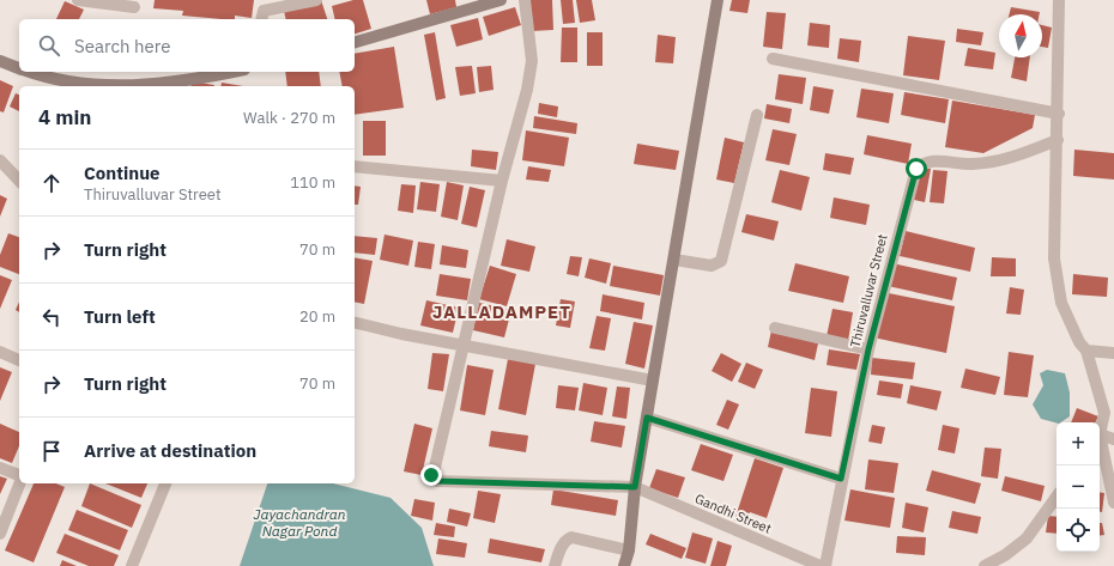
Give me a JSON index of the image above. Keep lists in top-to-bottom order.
{
  "streets": {
    "street": ["Thiruvalluvar Street", "Gandhi Street"]
  },
  "districts": ["JALLADAMPET"],
  "water": ["Jayachandran Nagar Pond"],
  "north": "top",
  "page": {
    "search": "Search here",
    "heading": ["4 min", "Walk · 270 m"],
    "list": [
      ["Continue", "Thiruvalluvar Street", "110 m"],
      ["Turn right", "70 m"],
      ["Turn left", "20 m"],
      ["Turn right", "70 m"],
      "Arrive at destination"
    ],
    "map_buttons": ["+", "−"]
  }
}
